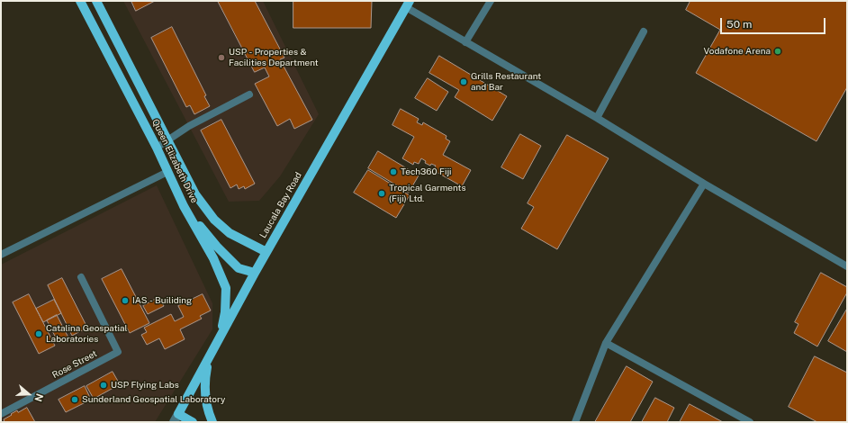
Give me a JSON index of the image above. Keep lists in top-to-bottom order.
{
  "streets": {
    "main road": ["Queen Elizabeth Drive", "Laucala Bay Road"],
    "lane": ["Rose Street"]
  },
  "crossings": [
    ["Queen Elizabeth Drive", "Laucala Bay Road"]
  ],
  "places": [
    "Vodafone Arena",
    "USP - Properties & Facilities Department",
    "Grills Restaurant and Bar",
    "Tech360 Fiji",
    "Tropical Garments (Fiji) Ltd.",
    "IAS - Builiding",
    "Catalina Geospatial Laboratories",
    "USP Flying Labs",
    "Sunderland Geospatial Laboratory"
  ],
  "scale_bar": "50 m",
  "north": "right"
}
